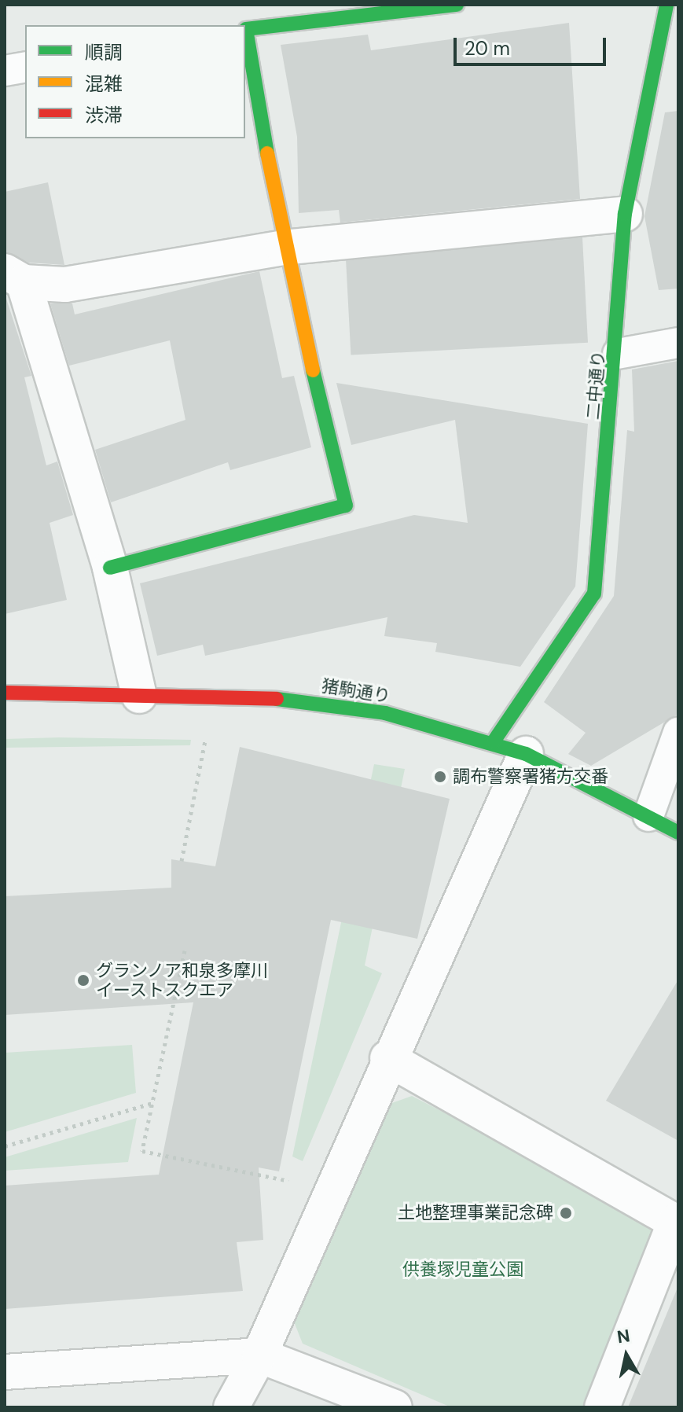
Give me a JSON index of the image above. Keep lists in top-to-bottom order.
{
  "streets": {
    "street": ["二中通り", "猪駒通り"]
  },
  "crossings": [
    ["二中通り", "猪駒通り"]
  ],
  "parks": ["供養塚児童公園"],
  "places": ["調布警察署猪方交番", "グランノア和泉多摩川 イーストスクエア", "土地整理事業記念碑"],
  "legend": ["順調", "混雑", "渋滞"],
  "scale_bar": "20 m",
  "north": "top"
}
